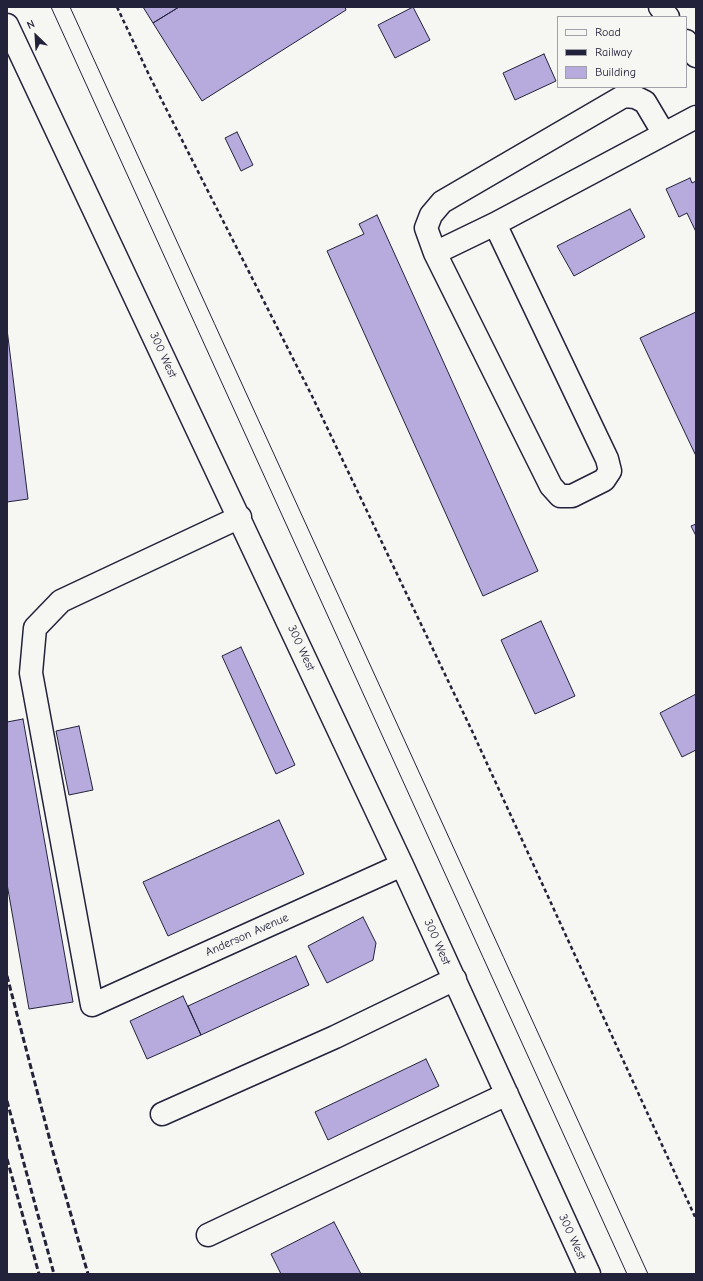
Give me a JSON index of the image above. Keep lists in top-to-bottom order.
{
  "streets": {
    "street": ["300 West", "Anderson Avenue"]
  },
  "crossings": [
    ["300 West", "Anderson Avenue"]
  ],
  "legend": ["Road", "Railway", "Building"],
  "north": "top left"
}
